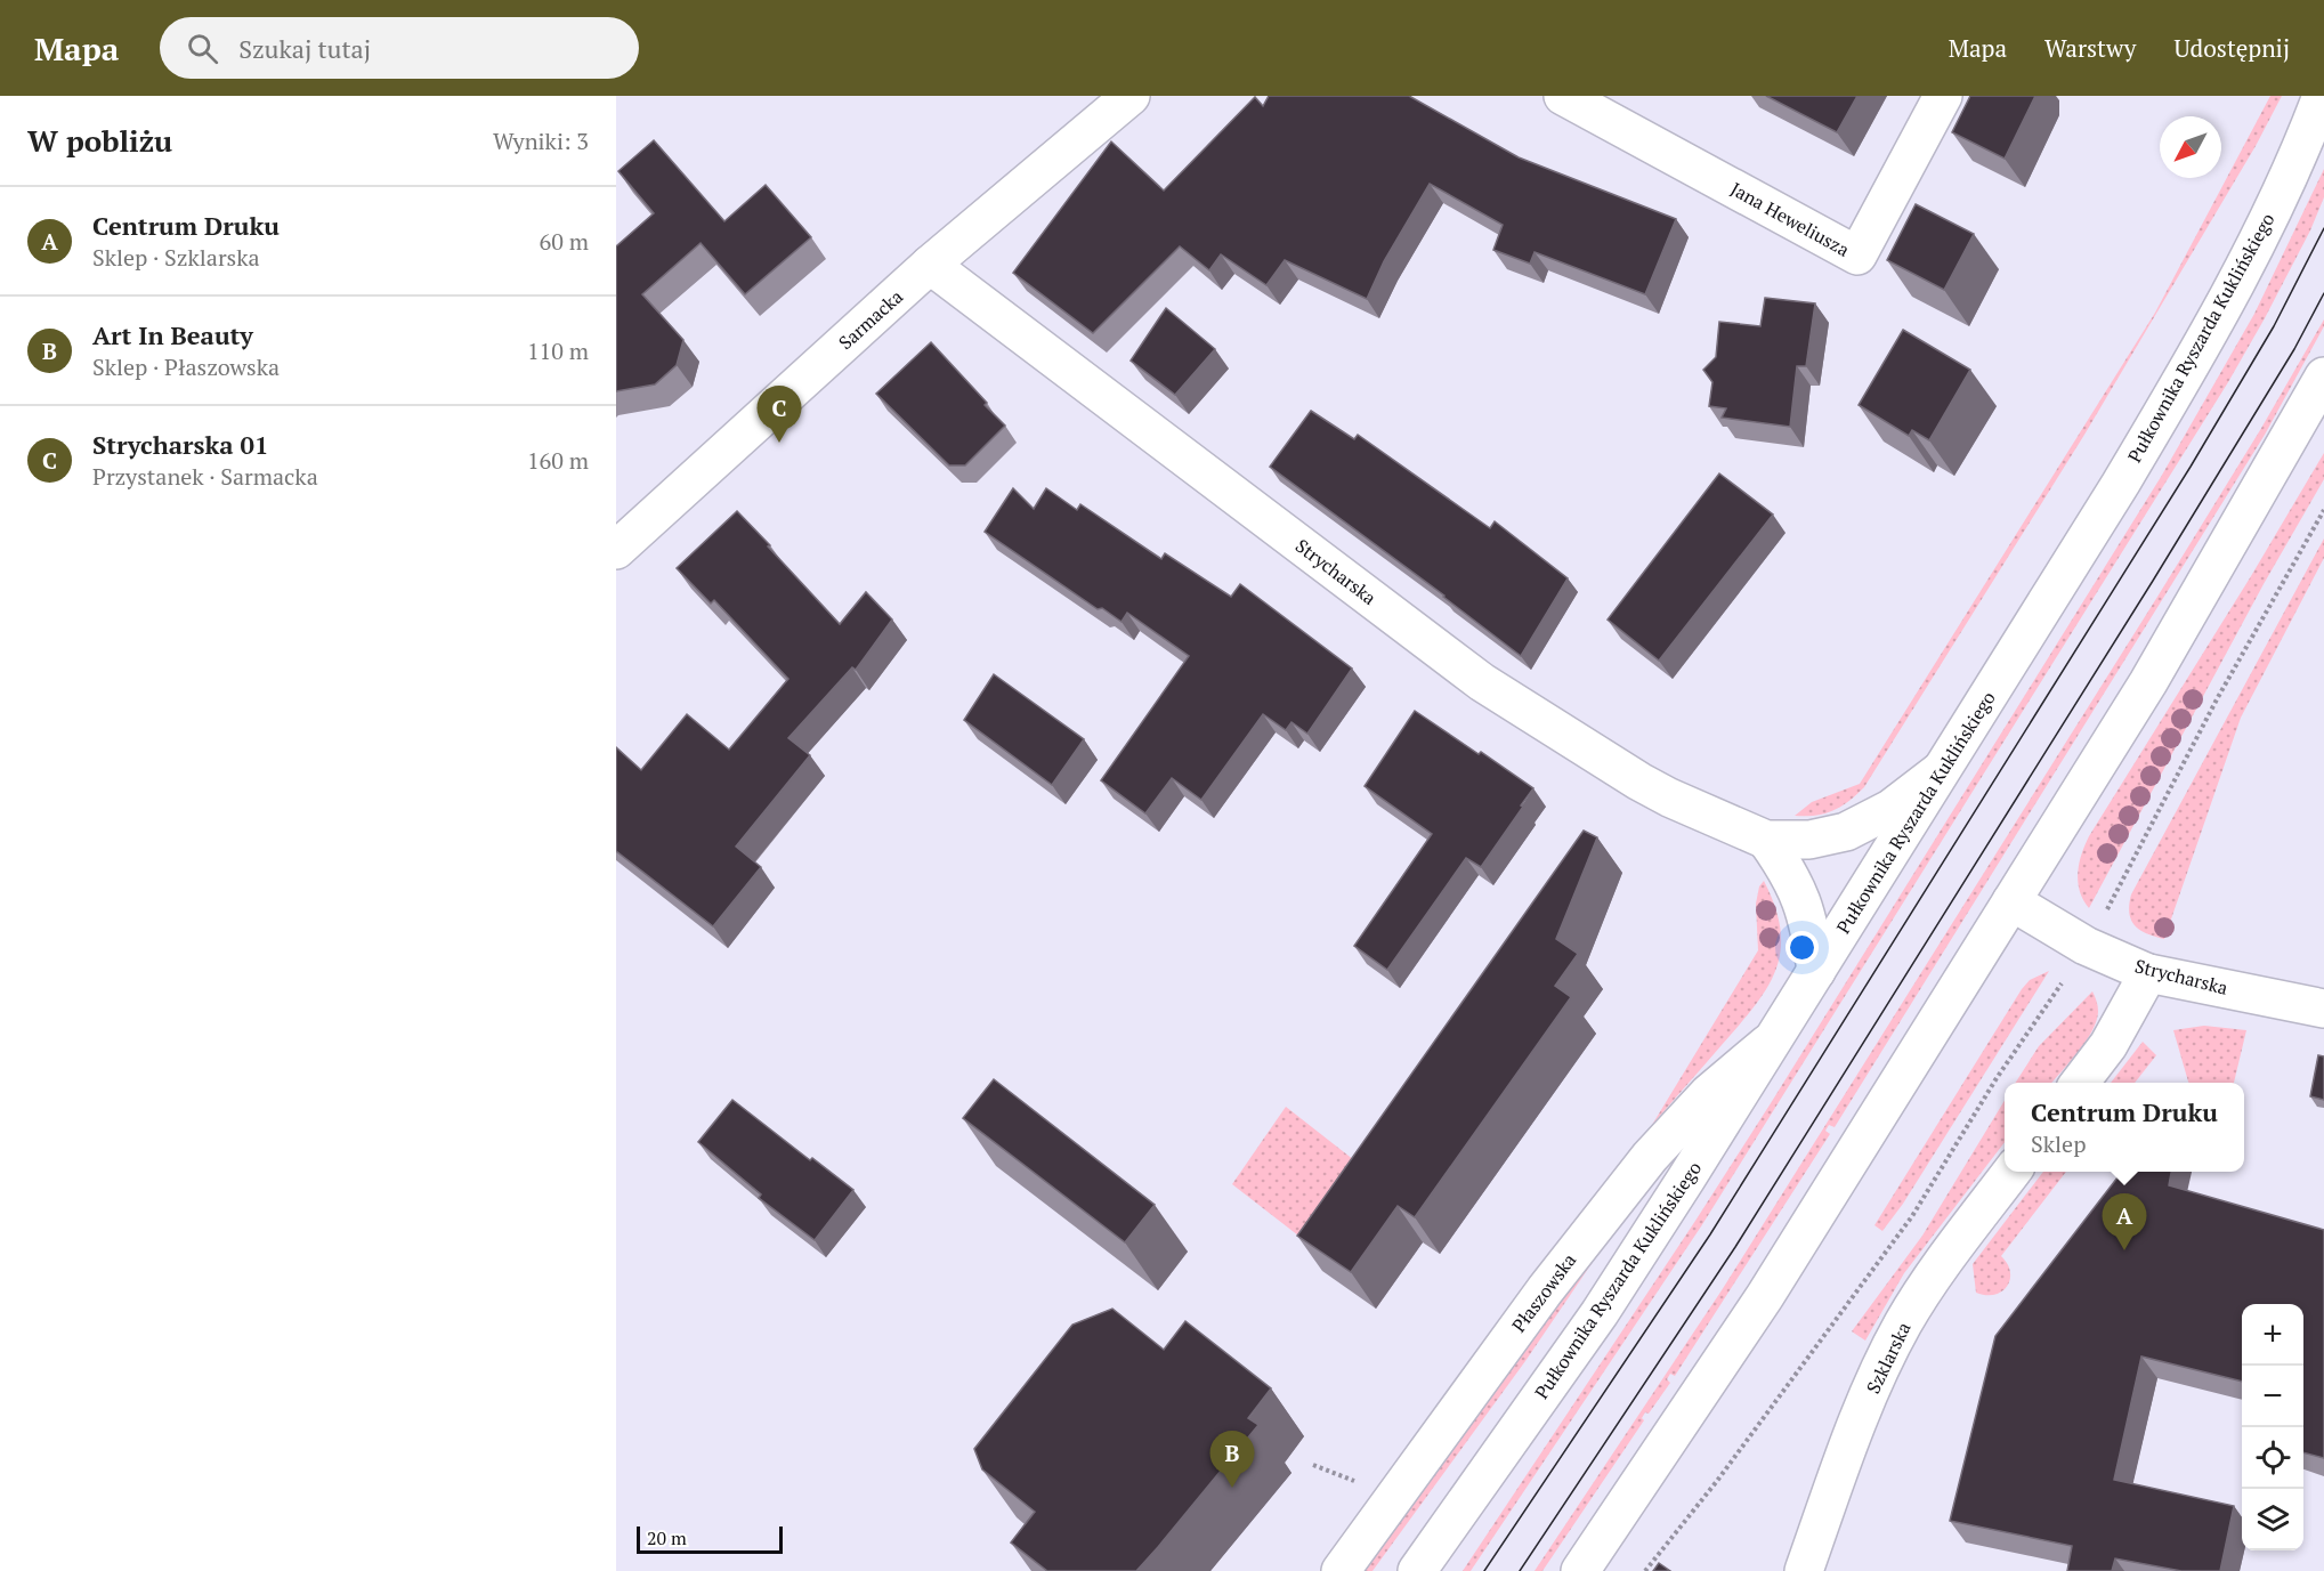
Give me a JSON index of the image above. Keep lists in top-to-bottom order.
{
  "streets": {
    "street": [
      "Jana Heweliusza",
      "Sarmacka",
      "Pułkownika Ryszarda Kuklińskiego",
      "Strycharska",
      "Płaszowska",
      "Szklarska"
    ]
  },
  "crossings": [
    ["Sarmacka", "Strycharska"],
    ["Pułkownika Ryszarda Kuklińskiego", "Strycharska"],
    ["Pułkownika Ryszarda Kuklińskiego", "Płaszowska"]
  ],
  "scale_bar": "20 m",
  "north": "bottom left",
  "page": {
    "header": "Mapa",
    "search": "Szukaj tutaj",
    "nav": ["Mapa", "Warstwy", "Udostępnij"],
    "heading": ["W pobliżu", "Wyniki: 3"],
    "list": [
      {
        "mark": "A",
        "name": "Centrum Druku",
        "note": "Sklep · Szklarska",
        "value": "60 m"
      },
      {
        "mark": "B",
        "name": "Art In Beauty",
        "note": "Sklep · Płaszowska",
        "value": "110 m"
      },
      {
        "mark": "C",
        "name": "Strycharska 01",
        "note": "Przystanek · Sarmacka",
        "value": "160 m"
      }
    ],
    "pins": ["C", "A", "B"],
    "popup": ["Centrum Druku", "Sklep"],
    "map_buttons": ["+", "−"],
    "scale": "20 m"
  }
}
